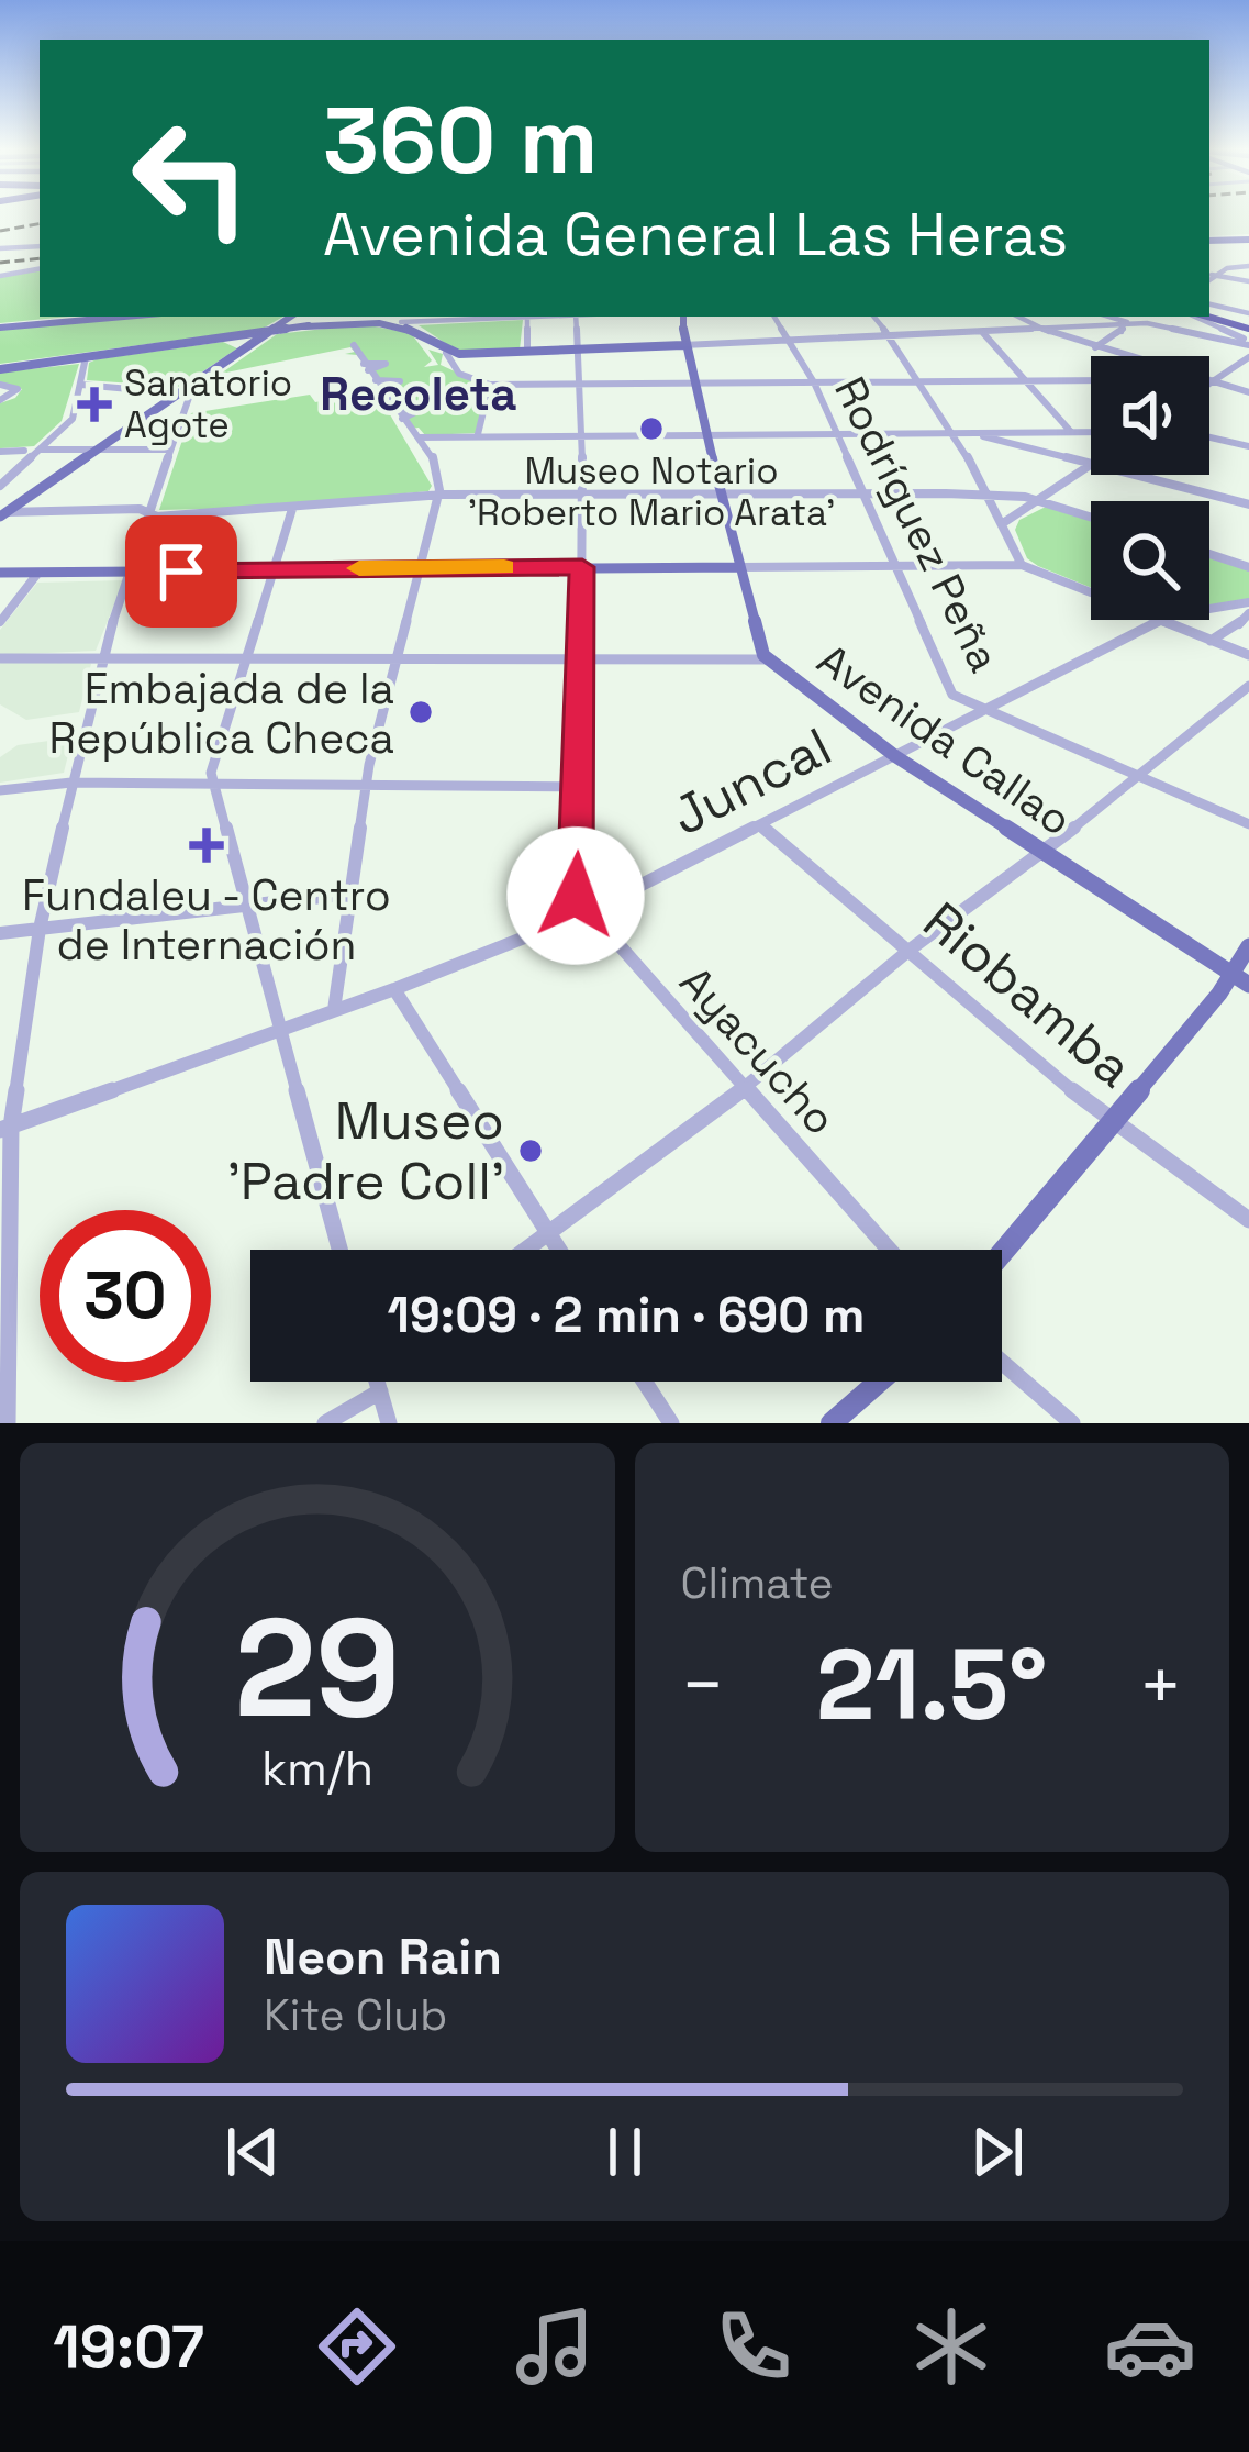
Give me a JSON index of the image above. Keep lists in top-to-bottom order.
{
  "streets": {
    "main road": ["Avenida Callao"],
    "street": [
      "Rodríguez Peña",
      "Juncal",
      "Riobamba",
      "Ayacucho"
    ]
  },
  "crossings": [
    ["Rodríguez Peña", "Juncal"],
    ["Avenida Callao", "Juncal"],
    ["Juncal", "Riobamba"],
    ["Juncal", "Ayacucho"]
  ],
  "districts": ["Recoleta"],
  "places": {
    "health": ["Sanatorio Agote", "Fundaleu - Centro de Internación"],
    "other": ["Museo Notario 'Roberto Mario Arata'", "Embajada de la República Checa", "Museo 'Padre Coll'"]
  },
  "page": {
    "turn": ["360 m", "Avenida General Las Heras"],
    "limit": "30",
    "trip": "19:09 · 2 min · 690 m",
    "tile": "Climate",
    "heat": ["−", "21.5°", "+"],
    "song": ["Neon Rain", "Kite Club"],
    "tabs": "19:07",
    "gauge": ["29", "km/h"]
  }
}
